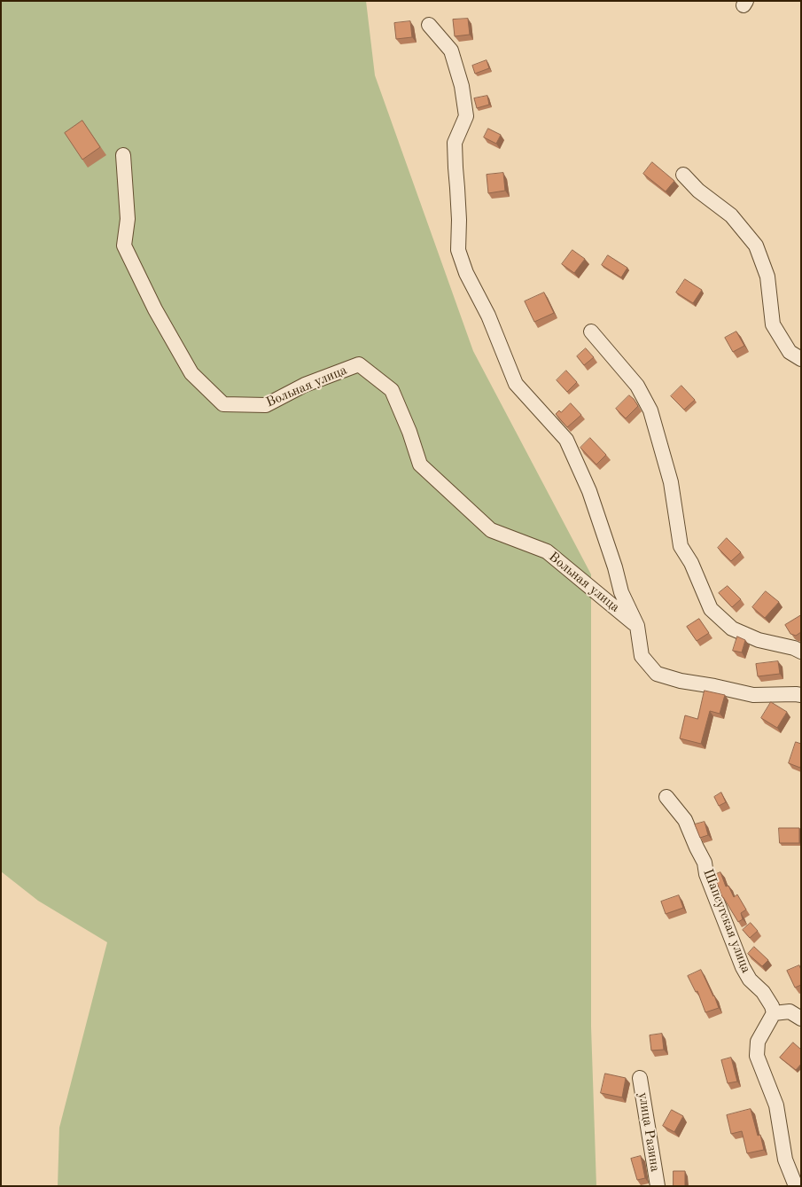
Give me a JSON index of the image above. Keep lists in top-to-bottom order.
{
  "streets": {
    "street": ["Вольная улица", "Шапсугская улица", "улица Разина"]
  }
}
